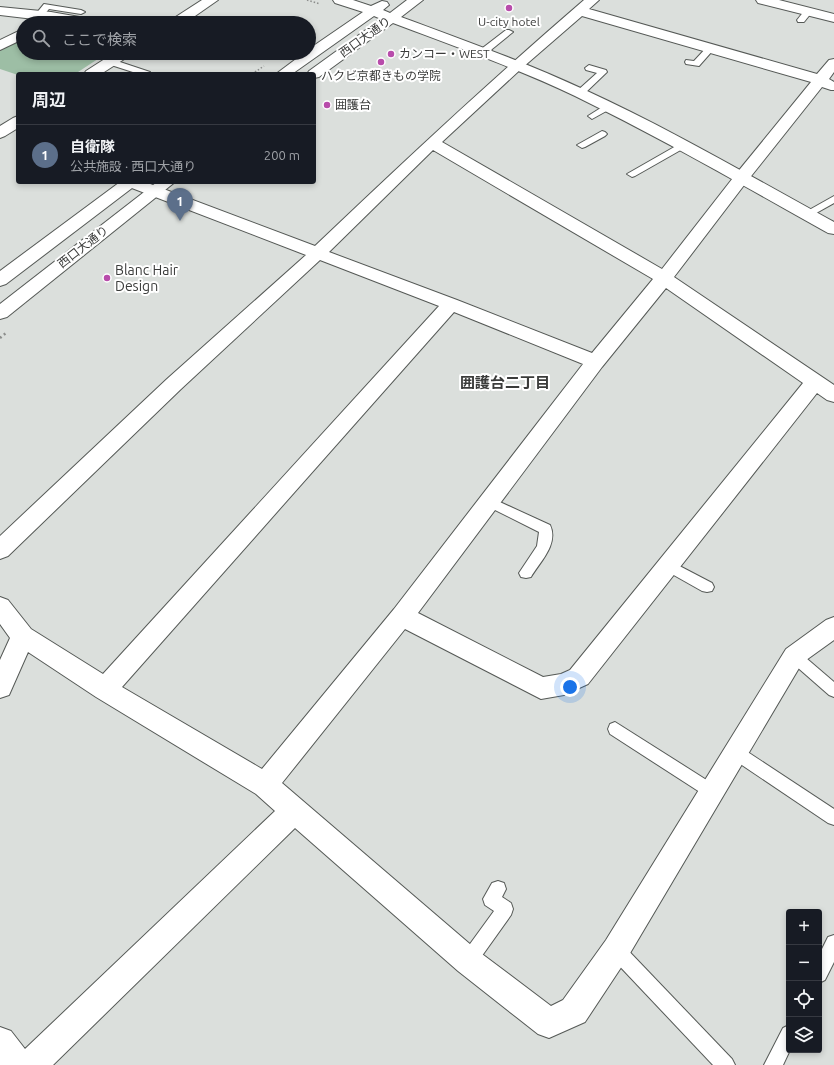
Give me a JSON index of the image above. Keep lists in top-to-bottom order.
{
  "streets": {
    "street": ["西口大通り"]
  },
  "districts": ["囲護台二丁目"],
  "places": [
    "U-city hotel",
    "カンコー・WEST",
    "ハクビ京都きもの学院",
    "囲護台",
    "Blanc Hair Design"
  ],
  "page": {
    "search": "ここで検索",
    "heading": "周辺",
    "list": [
      {
        "mark": "1",
        "name": "自衛隊",
        "note": "公共施設 · 西口大通り",
        "value": "200 m"
      }
    ],
    "pins": "1",
    "map_buttons": ["+", "−"]
  }
}
